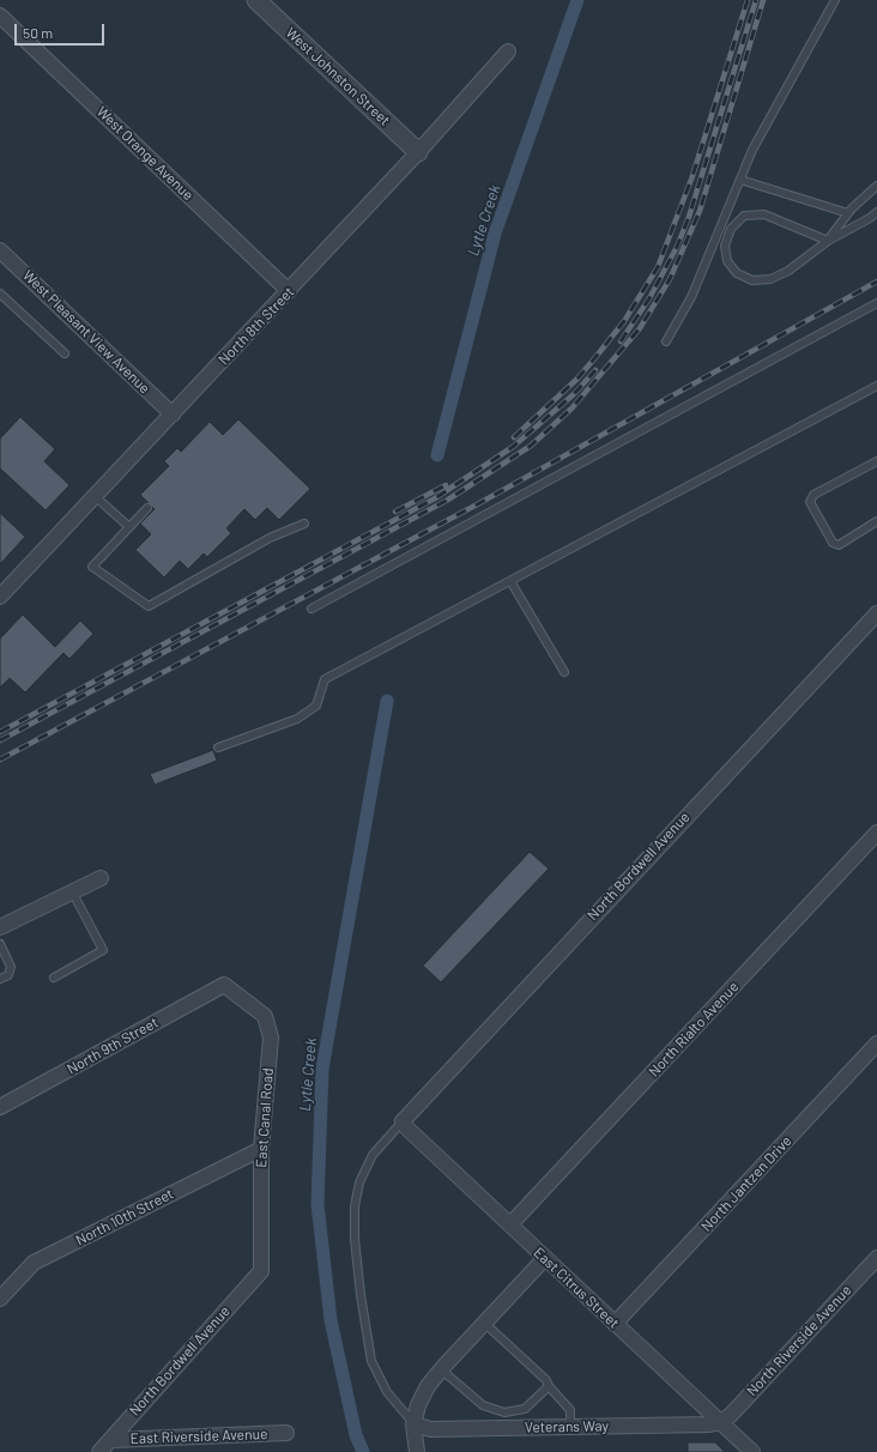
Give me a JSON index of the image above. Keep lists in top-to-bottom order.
{
  "streets": {
    "street": [
      "West Johnston Street",
      "West Orange Avenue",
      "North 8th Street",
      "West Pleasant View Avenue",
      "North Bordwell Avenue",
      "North Rialto Avenue",
      "North 9th Street",
      "East Canal Road",
      "North Jantzen Drive",
      "North 10th Street",
      "East Citrus Street",
      "North Riverside Avenue",
      "Veterans Way",
      "East Riverside Avenue"
    ]
  },
  "crossings": [
    ["West Johnston Street", "North 8th Street"],
    ["West Orange Avenue", "North 8th Street"],
    ["North 8th Street", "West Pleasant View Avenue"],
    ["North Bordwell Avenue", "East Canal Road"],
    ["North Bordwell Avenue", "East Citrus Street"],
    ["North Bordwell Avenue", "East Riverside Avenue"],
    ["North Rialto Avenue", "East Citrus Street"],
    ["North 9th Street", "East Canal Road"],
    ["East Canal Road", "North 10th Street"],
    ["North Jantzen Drive", "East Citrus Street"],
    ["East Citrus Street", "North Riverside Avenue"],
    ["East Citrus Street", "Veterans Way"],
    ["North Riverside Avenue", "Veterans Way"]
  ],
  "water": ["Lytle Creek"],
  "scale_bar": "50 m"
}
